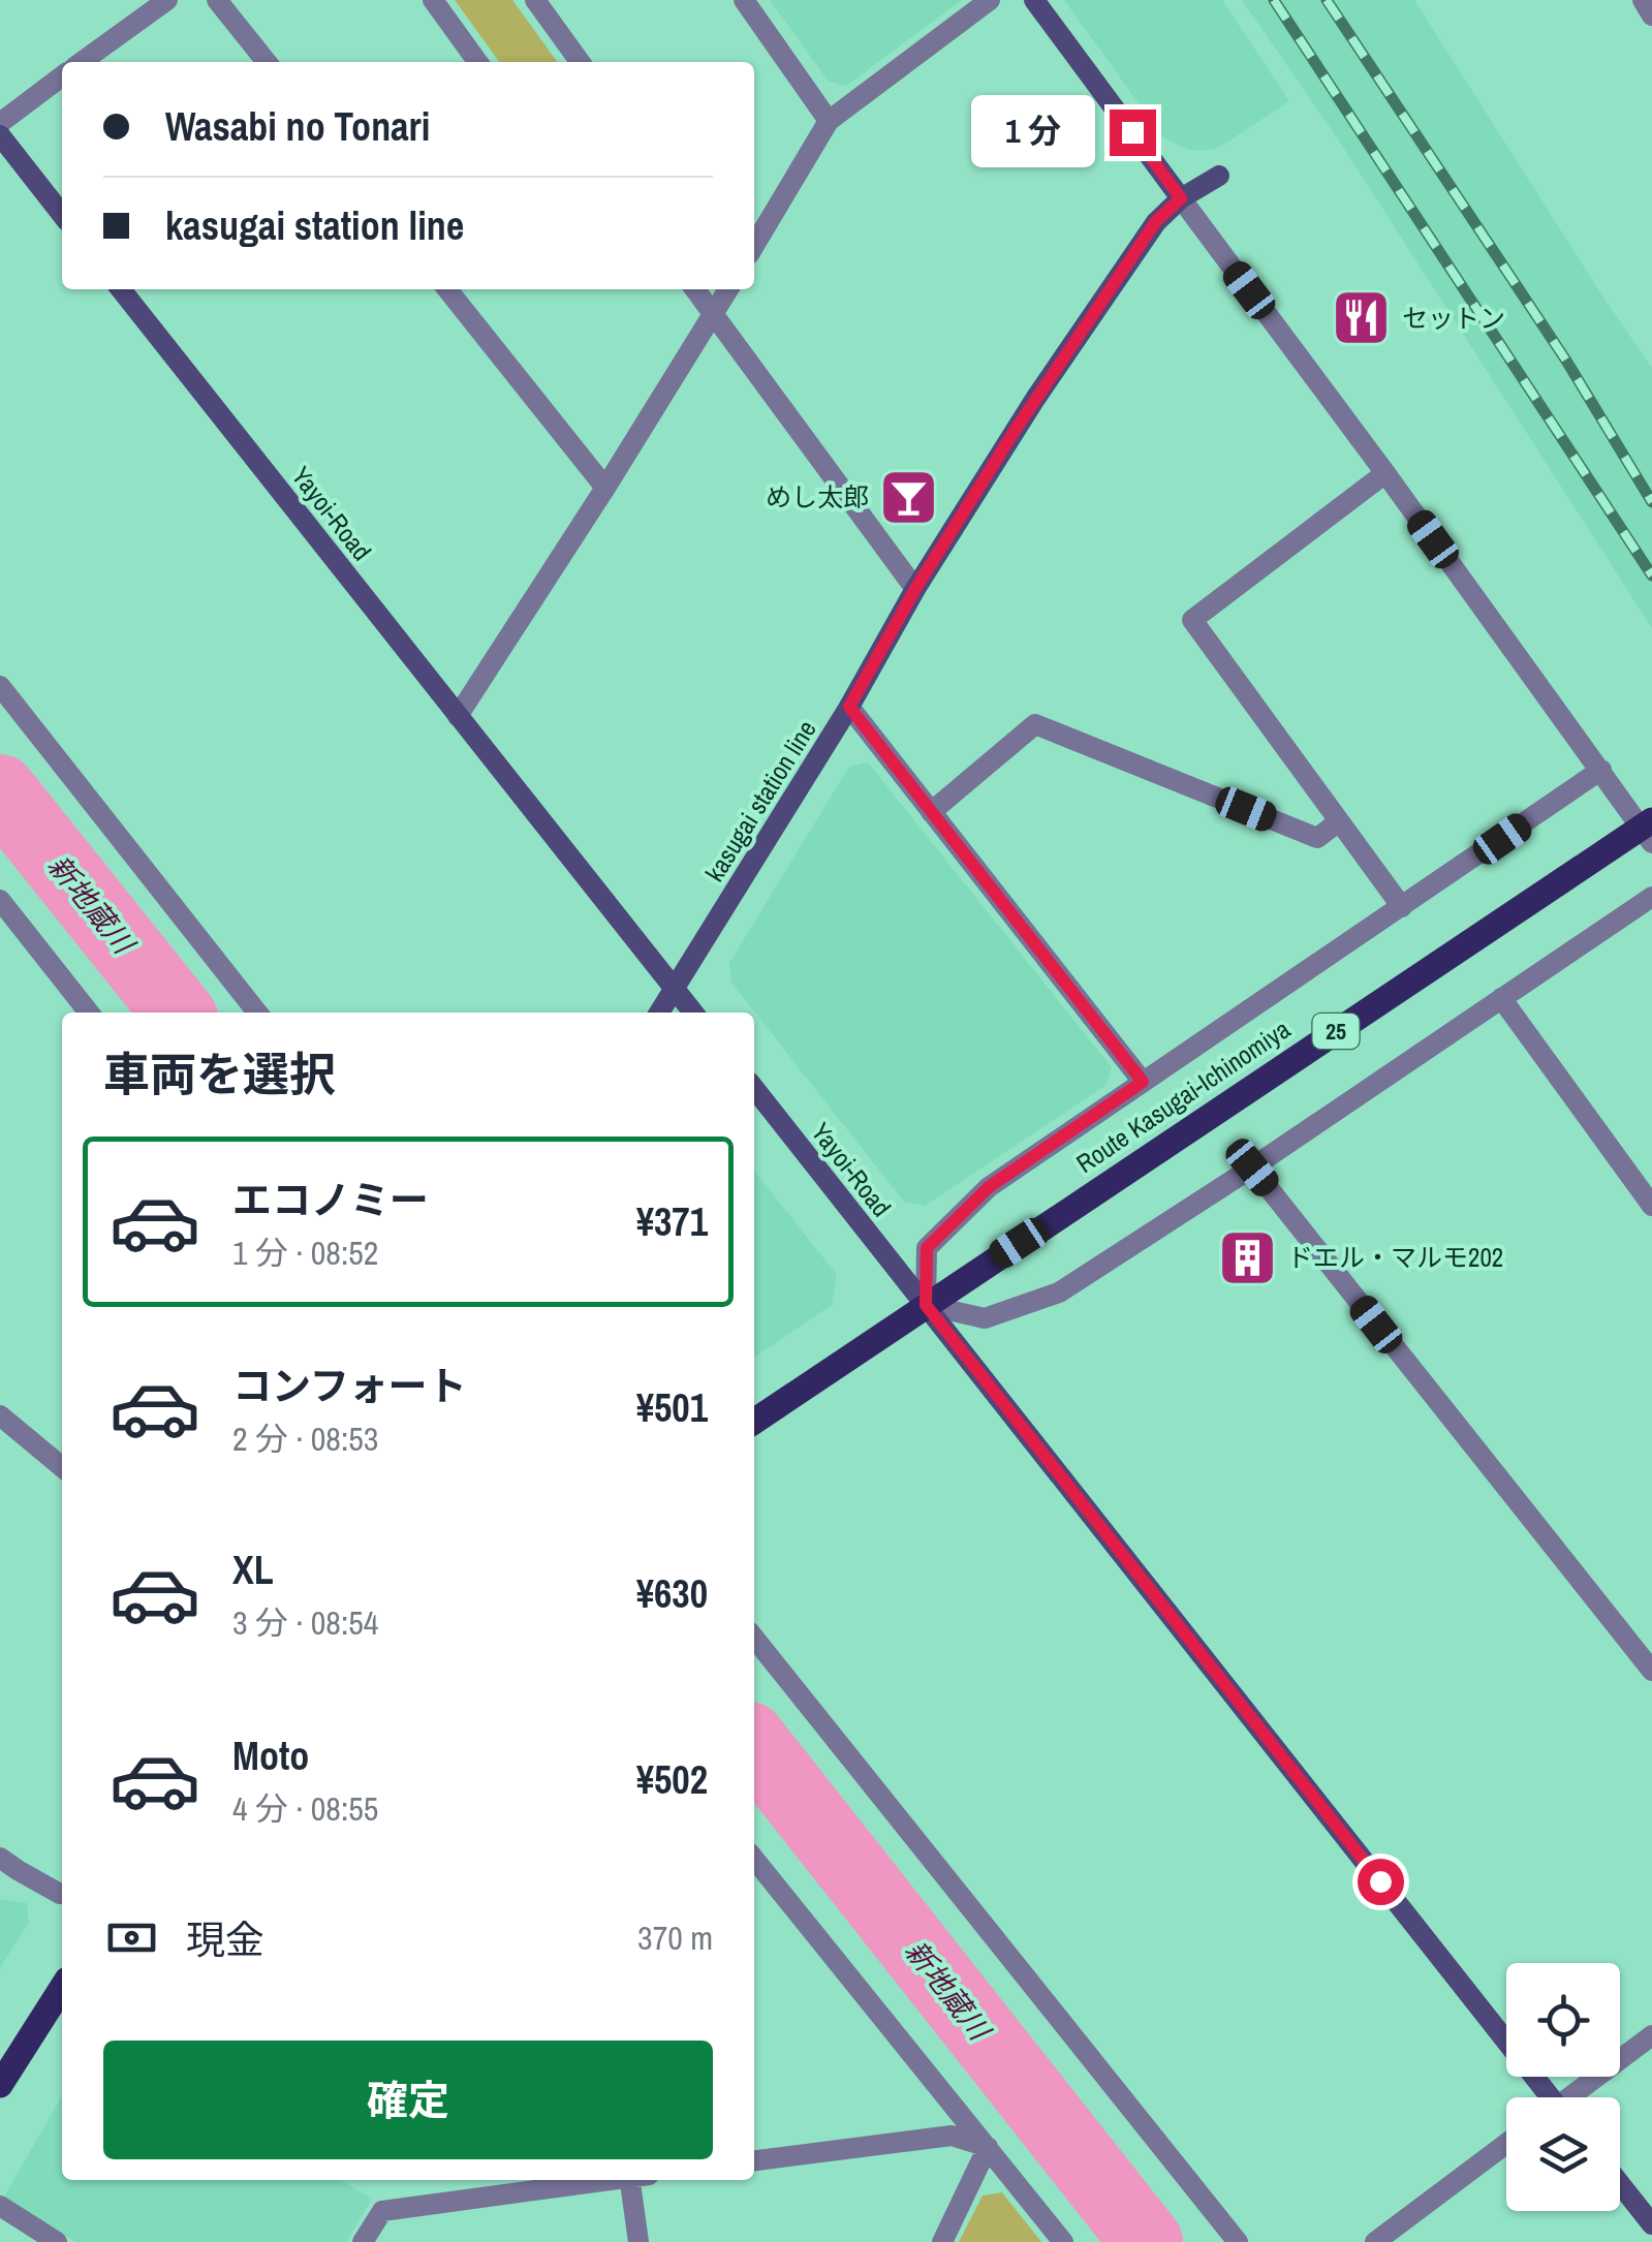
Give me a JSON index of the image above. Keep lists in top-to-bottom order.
{
  "streets": {
    "main road": ["25", "Route Kasugai-Ichinomiya"],
    "street": ["Yayoi-Road", "kasugai station line"]
  },
  "crossings": [
    ["Yayoi-Road", "kasugai station line"],
    ["Yayoi-Road", "Route Kasugai-Ichinomiya"]
  ],
  "water": ["新地蔵川"],
  "places": {
    "restaurant": ["セットン"],
    "bar": ["めし太郎"],
    "building": ["ドエル・マルモ202"]
  },
  "page": {
    "banner": ["Wasabi no Tonari", "kasugai station line"],
    "bubble": "1 分",
    "heading": "車両を選択",
    "list": [
      {
        "name": "エコノミー",
        "note": "1 分 · 08:52",
        "value": "¥371"
      },
      {
        "name": "コンフォート",
        "note": "2 分 · 08:53",
        "value": "¥501"
      },
      {
        "name": "XL",
        "note": "3 分 · 08:54",
        "value": "¥630"
      },
      {
        "name": "Moto",
        "note": "4 分 · 08:55",
        "value": "¥502"
      }
    ],
    "pay": ["現金", "370 m"],
    "buttons": "確定"
  }
}
